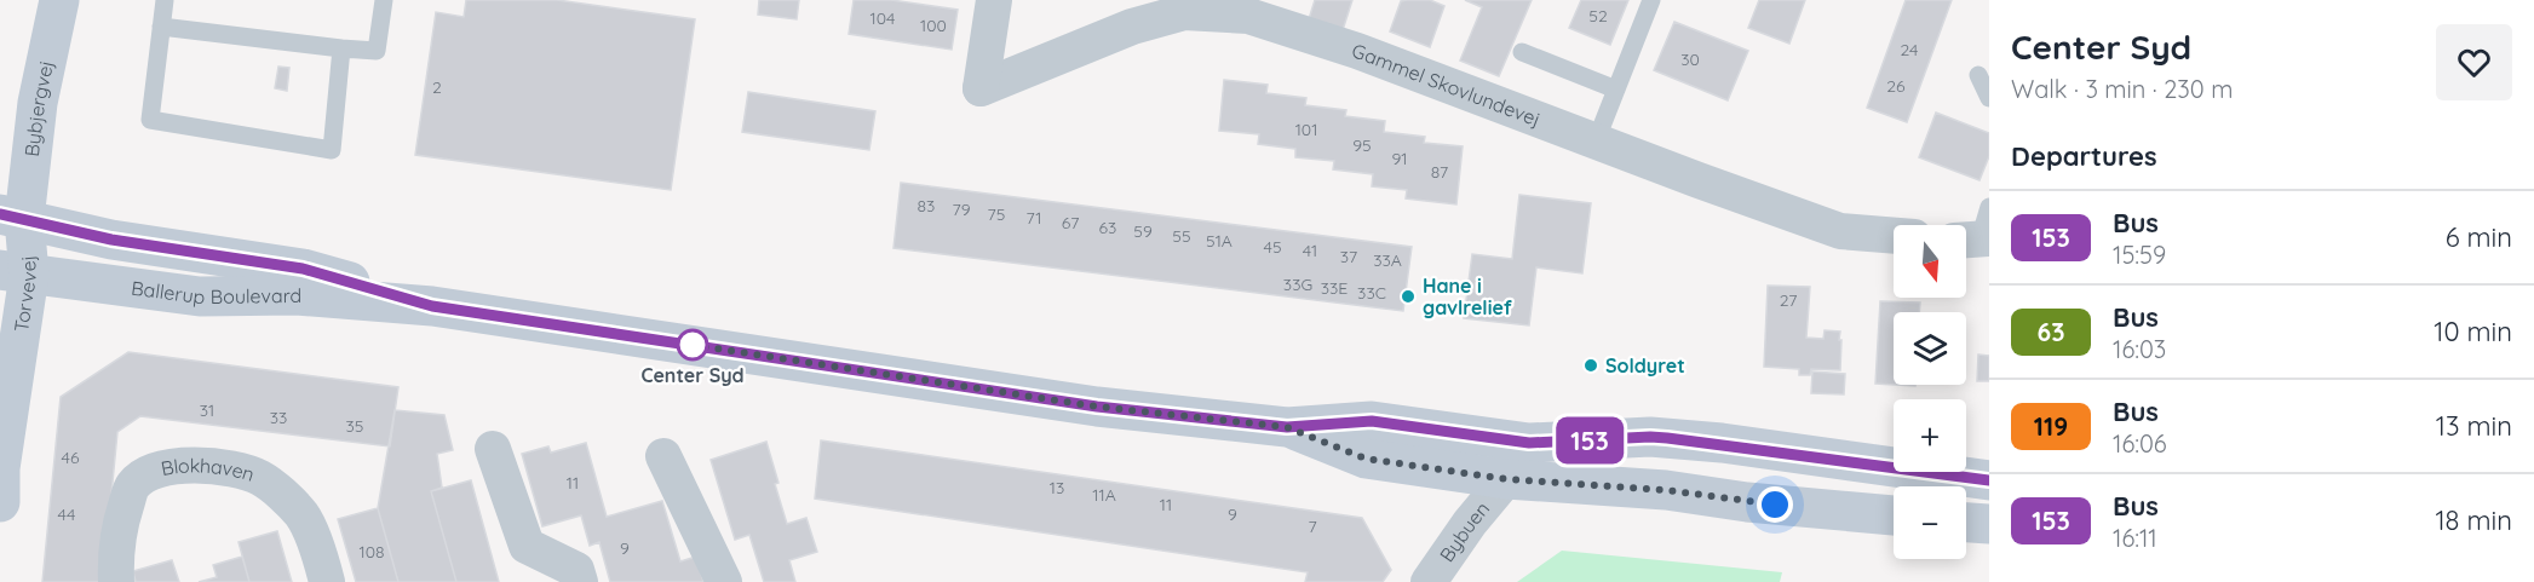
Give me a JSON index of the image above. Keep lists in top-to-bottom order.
{
  "streets": {
    "street": [
      "Gammel Skovlundevej",
      "Bybjergvej",
      "Ballerup Boulevard",
      "Torvevej",
      "Blokhaven",
      "Bybuen"
    ]
  },
  "crossings": [
    ["Bybjergvej", "Ballerup Boulevard"],
    ["Bybjergvej", "Torvevej"],
    ["Ballerup Boulevard", "Torvevej"],
    ["Ballerup Boulevard", "Bybuen"]
  ],
  "places": ["Hane i gavlrelief", "Center Syd", "Soldyret"],
  "lines": ["bus line 153"],
  "house_numbers": [
    "52",
    "104",
    "100",
    "24",
    "30",
    "26",
    "2",
    "101",
    "95",
    "91",
    "87",
    "83",
    "79",
    "75",
    "71",
    "67",
    "63",
    "59",
    "55",
    "51A",
    "45",
    "41",
    "37",
    "33A",
    "33G",
    "33E",
    "33C",
    "27",
    "31",
    "33",
    "35",
    "46",
    "11",
    "13",
    "11A",
    "11",
    "44",
    "9",
    "7",
    "9",
    "108"
  ],
  "north": "bottom",
  "page": {
    "on_map": "153",
    "heading": [
      ["Center Syd", "Walk · 3 min · 230 m"],
      "Departures"
    ],
    "list": [
      {
        "mark": "153",
        "name": "Bus",
        "note": "15:59",
        "value": "6 min"
      },
      {
        "mark": "63",
        "name": "Bus",
        "note": "16:03",
        "value": "10 min"
      },
      {
        "mark": "119",
        "name": "Bus",
        "note": "16:06",
        "value": "13 min"
      },
      {
        "mark": "153",
        "name": "Bus",
        "note": "16:11",
        "value": "18 min"
      }
    ],
    "map_buttons": ["+", "−"]
  }
}
